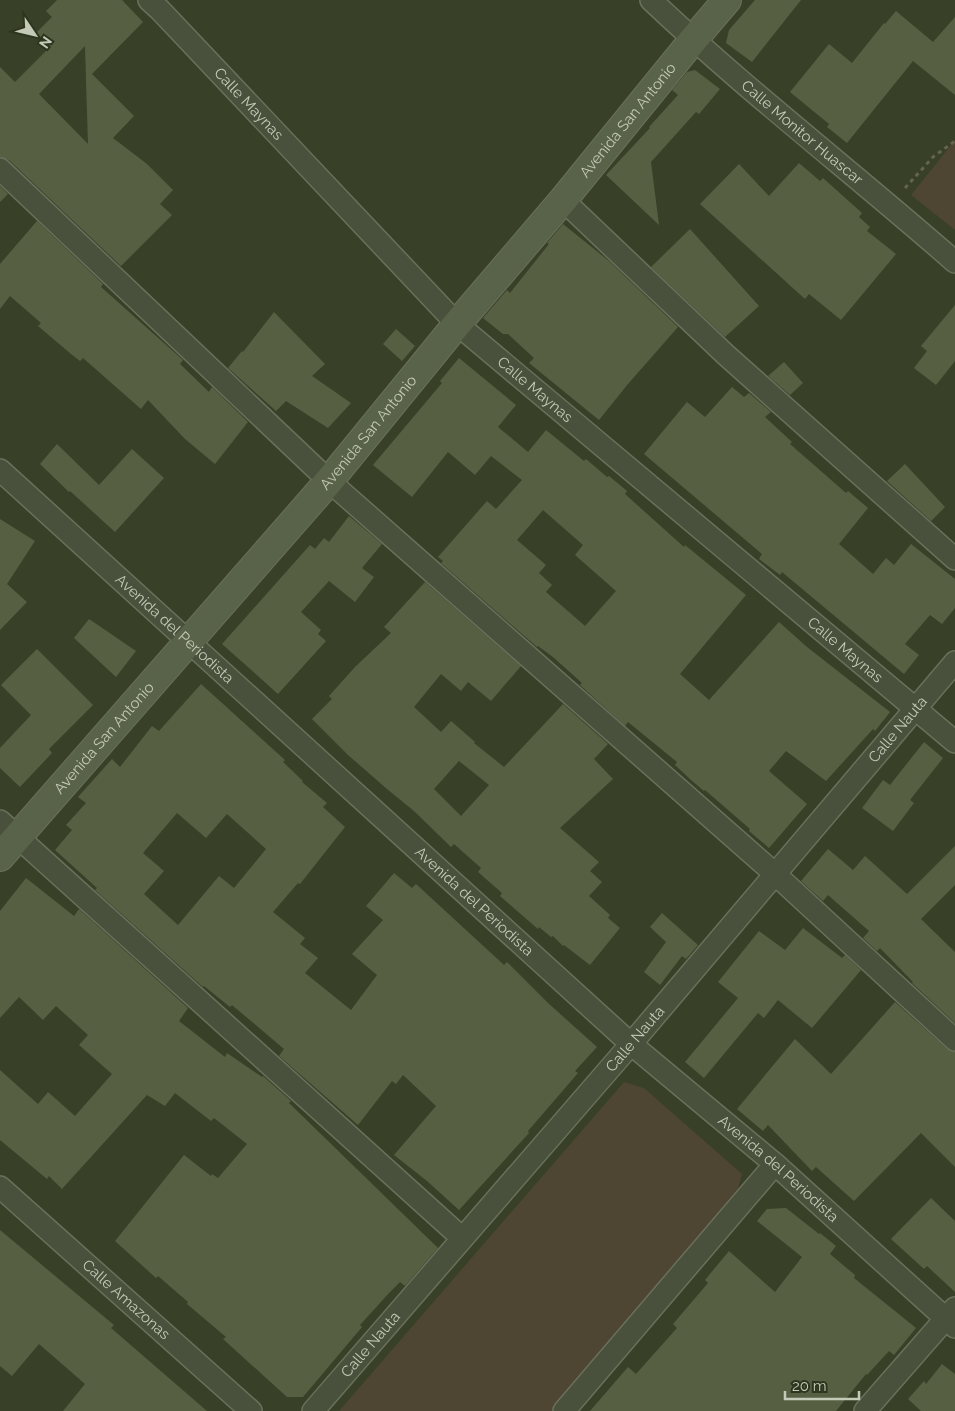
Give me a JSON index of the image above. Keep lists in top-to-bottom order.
{
  "streets": {
    "main road": ["Avenida San Antonio"],
    "street": [
      "Calle Maynas",
      "Calle Monitor Huascar",
      "Avenida del Periodista",
      "Calle Nauta",
      "Calle Amazonas"
    ]
  },
  "crossings": [
    ["Calle Maynas", "Avenida San Antonio"],
    ["Calle Maynas", "Calle Nauta"],
    ["Avenida San Antonio", "Calle Monitor Huascar"],
    ["Avenida San Antonio", "Avenida del Periodista"],
    ["Avenida del Periodista", "Calle Nauta"]
  ],
  "scale_bar": "20 m",
  "north": "bottom right"
}
